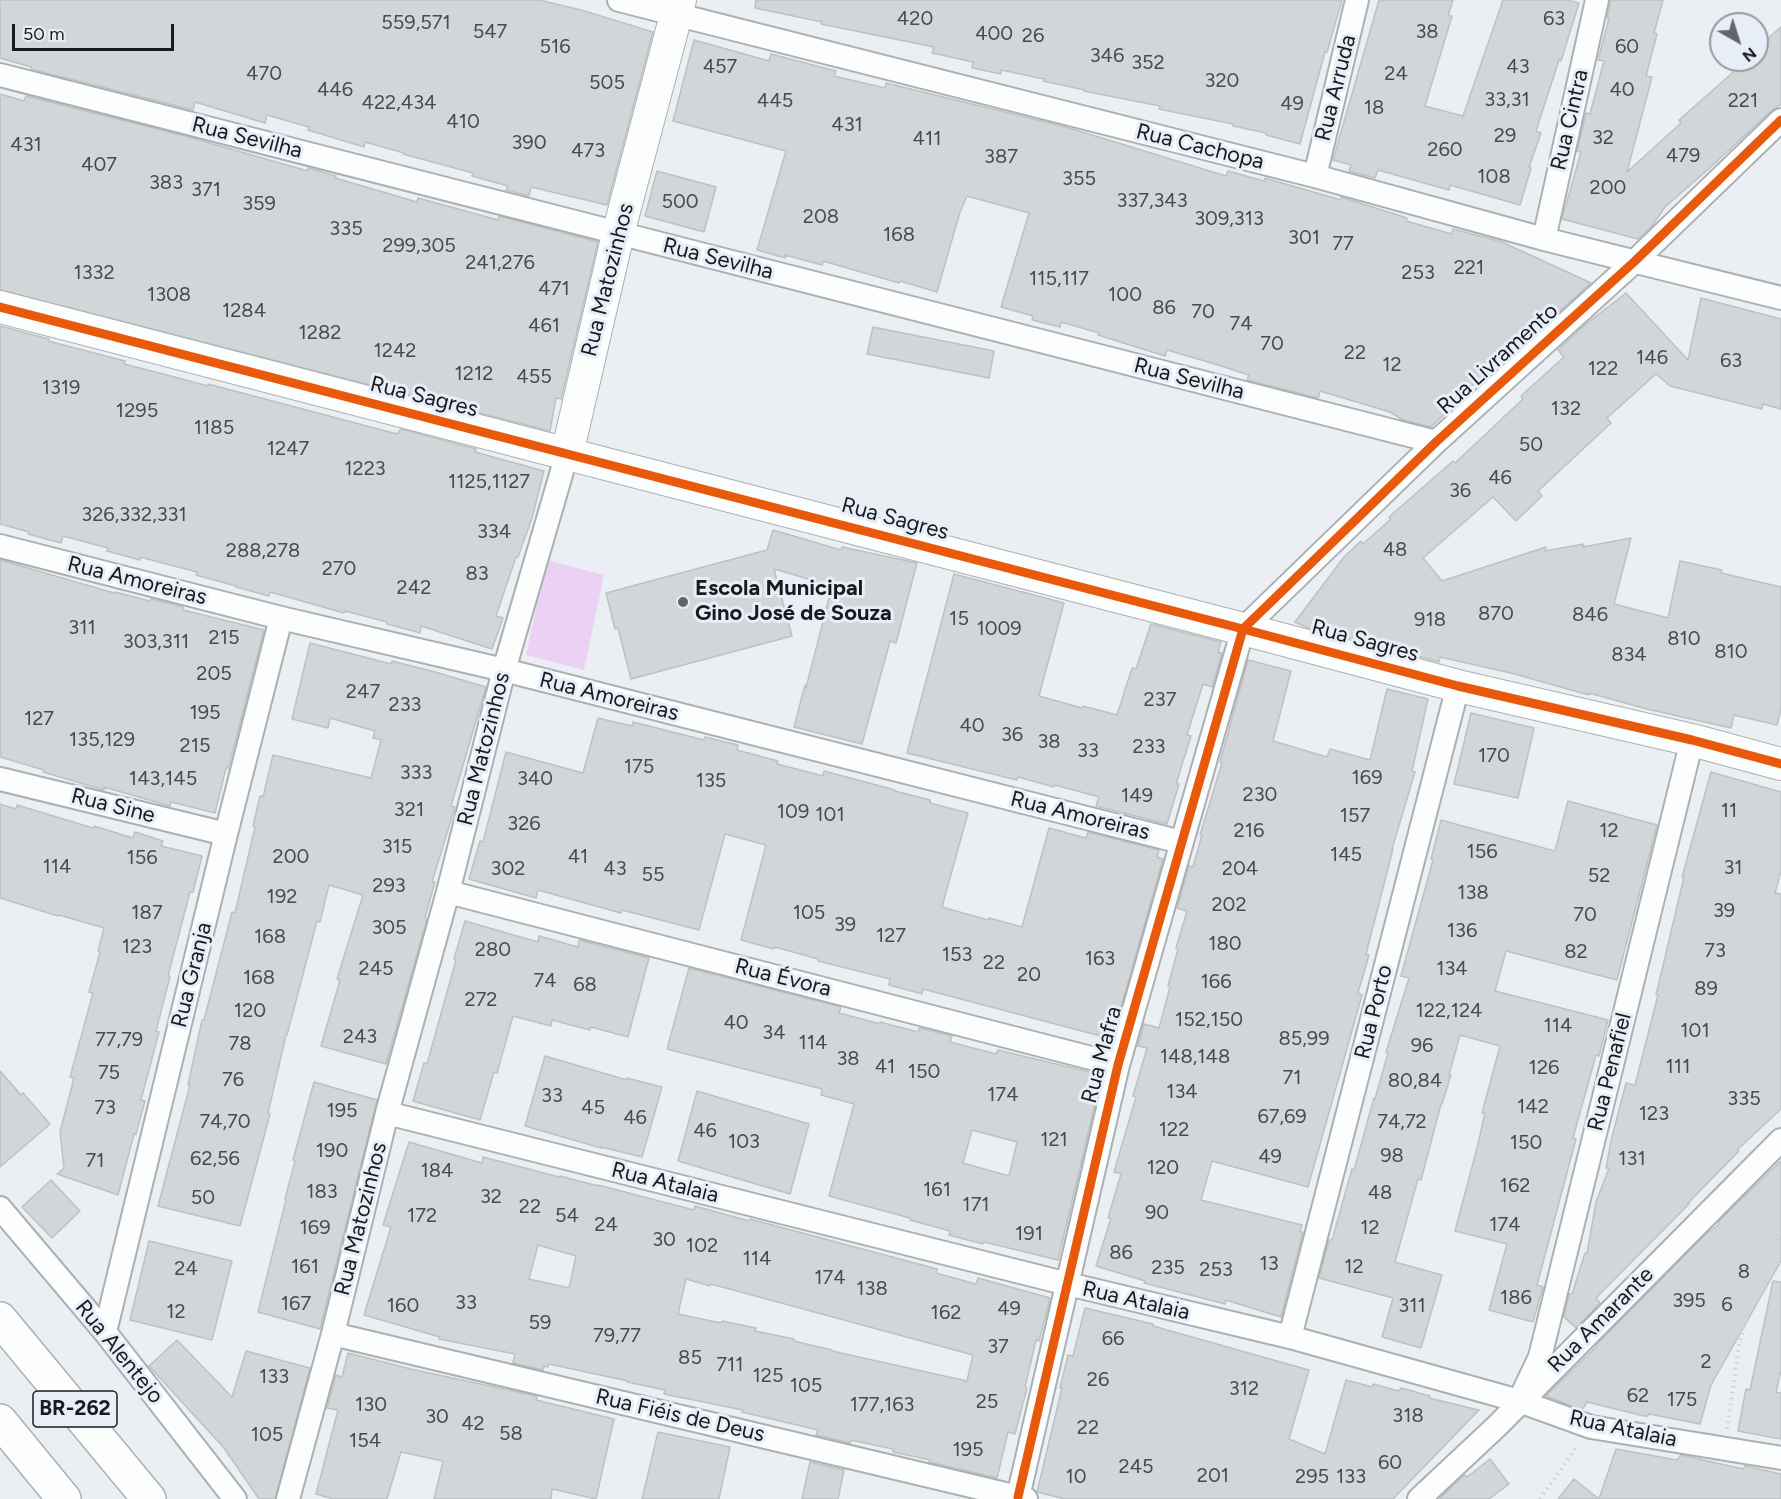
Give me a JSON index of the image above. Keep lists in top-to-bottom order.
{
  "streets": {
    "highway": ["BR-262"],
    "street": [
      "Rua Arruda",
      "Rua Cintra",
      "Rua Sevilha",
      "Rua Cachopa",
      "Rua Matozinhos",
      "Rua Livramento",
      "Rua Sagres",
      "Rua Amoreiras",
      "Rua Sine",
      "Rua Granja",
      "Rua Évora",
      "Rua Porto",
      "Rua Mafra",
      "Rua Penafiel",
      "Rua Atalaia",
      "Rua Amarante",
      "Rua Alentejo",
      "Rua Fiéis de Deus"
    ]
  },
  "crossings": [
    ["Rua Arruda", "Rua Cachopa"],
    ["Rua Cintra", "Rua Cachopa"],
    ["Rua Sevilha", "Rua Matozinhos"],
    ["Rua Sevilha", "Rua Livramento"],
    ["Rua Cachopa", "Rua Matozinhos"],
    ["Rua Cachopa", "Rua Livramento"],
    ["Rua Matozinhos", "Rua Sagres"],
    ["Rua Matozinhos", "Rua Amoreiras"],
    ["Rua Matozinhos", "Rua Évora"],
    ["Rua Matozinhos", "Rua Atalaia"],
    ["Rua Matozinhos", "Rua Fiéis de Deus"],
    ["Rua Livramento", "Rua Sagres"],
    ["Rua Livramento", "Rua Mafra"],
    ["Rua Sagres", "Rua Porto"],
    ["Rua Sagres", "Rua Mafra"],
    ["Rua Sagres", "Rua Penafiel"],
    ["Rua Amoreiras", "Rua Granja"],
    ["Rua Amoreiras", "Rua Mafra"],
    ["Rua Sine", "Rua Granja"],
    ["Rua Granja", "Rua Alentejo"],
    ["Rua Évora", "Rua Mafra"],
    ["Rua Porto", "Rua Atalaia"],
    ["Rua Mafra", "Rua Atalaia"],
    ["Rua Mafra", "Rua Fiéis de Deus"],
    ["Rua Penafiel", "Rua Atalaia"],
    ["Rua Penafiel", "Rua Amarante"],
    ["Rua Atalaia", "Rua Amarante"]
  ],
  "places": ["Escola Municipal Gino José de Souza"],
  "house_numbers": [
    "420",
    "63",
    "559,571",
    "547",
    "38",
    "400",
    "26",
    "516",
    "60",
    "346",
    "352",
    "457",
    "43",
    "470",
    "24",
    "320",
    "505",
    "446",
    "40",
    "33,31",
    "445",
    "221",
    "422,434",
    "49",
    "18",
    "410",
    "431",
    "29",
    "32",
    "411",
    "390",
    "431",
    "260",
    "473",
    "479",
    "387",
    "407",
    "108",
    "355",
    "383",
    "200",
    "371",
    "337,343",
    "500",
    "359",
    "208",
    "309,313",
    "335",
    "168",
    "301",
    "77",
    "299,305",
    "241,276",
    "221",
    "1332",
    "253",
    "115,117",
    "471",
    "1308",
    "100",
    "86",
    "1284",
    "70",
    "74",
    "461",
    "1282",
    "70",
    "1242",
    "22",
    "146",
    "63",
    "12",
    "122",
    "1212",
    "455",
    "1319",
    "132",
    "1295",
    "1185",
    "50",
    "1247",
    "1223",
    "46",
    "1125,1127",
    "36",
    "326,332,331",
    "334",
    "48",
    "288,278",
    "270",
    "83",
    "242",
    "870",
    "846",
    "15",
    "918",
    "311",
    "1009",
    "215",
    "810",
    "303,311",
    "810",
    "834",
    "205",
    "247",
    "237",
    "233",
    "195",
    "127",
    "40",
    "36",
    "135,129",
    "38",
    "215",
    "233",
    "33",
    "170",
    "175",
    "333",
    "169",
    "143,145",
    "340",
    "135",
    "230",
    "149",
    "321",
    "11",
    "109",
    "101",
    "157",
    "326",
    "216",
    "12",
    "315",
    "156",
    "145",
    "200",
    "41",
    "156",
    "114",
    "31",
    "302",
    "43",
    "204",
    "55",
    "52",
    "293",
    "138",
    "192",
    "202",
    "39",
    "187",
    "105",
    "70",
    "39",
    "305",
    "136",
    "127",
    "168",
    "180",
    "123",
    "280",
    "73",
    "82",
    "153",
    "163",
    "22",
    "245",
    "134",
    "20",
    "168",
    "74",
    "166",
    "68",
    "89",
    "272",
    "120",
    "122,124",
    "152,150",
    "40",
    "114",
    "101",
    "34",
    "243",
    "85,99",
    "77,79",
    "114",
    "78",
    "96",
    "148,148",
    "38",
    "41",
    "111",
    "126",
    "150",
    "75",
    "71",
    "76",
    "80,84",
    "134",
    "174",
    "33",
    "335",
    "142",
    "73",
    "45",
    "195",
    "123",
    "67,69",
    "46",
    "74,70",
    "74,72",
    "122",
    "46",
    "121",
    "103",
    "150",
    "190",
    "98",
    "49",
    "62,56",
    "131",
    "71",
    "120",
    "184",
    "162",
    "161",
    "183",
    "48",
    "32",
    "50",
    "171",
    "22",
    "90",
    "172",
    "54",
    "24",
    "174",
    "169",
    "12",
    "191",
    "30",
    "102",
    "86",
    "114",
    "13",
    "161",
    "12",
    "235",
    "24",
    "253",
    "8",
    "174",
    "138",
    "186",
    "395",
    "33",
    "167",
    "6",
    "160",
    "311",
    "49",
    "12",
    "162",
    "59",
    "79,77",
    "66",
    "37",
    "85",
    "2",
    "711",
    "125",
    "133",
    "26",
    "105",
    "312",
    "62",
    "175",
    "25",
    "130",
    "177,163",
    "318",
    "30",
    "42",
    "22",
    "58",
    "105",
    "154",
    "195",
    "60",
    "245",
    "201",
    "10",
    "295",
    "133"
  ],
  "scale_bar": "50 m",
  "north": "bottom right"
}
